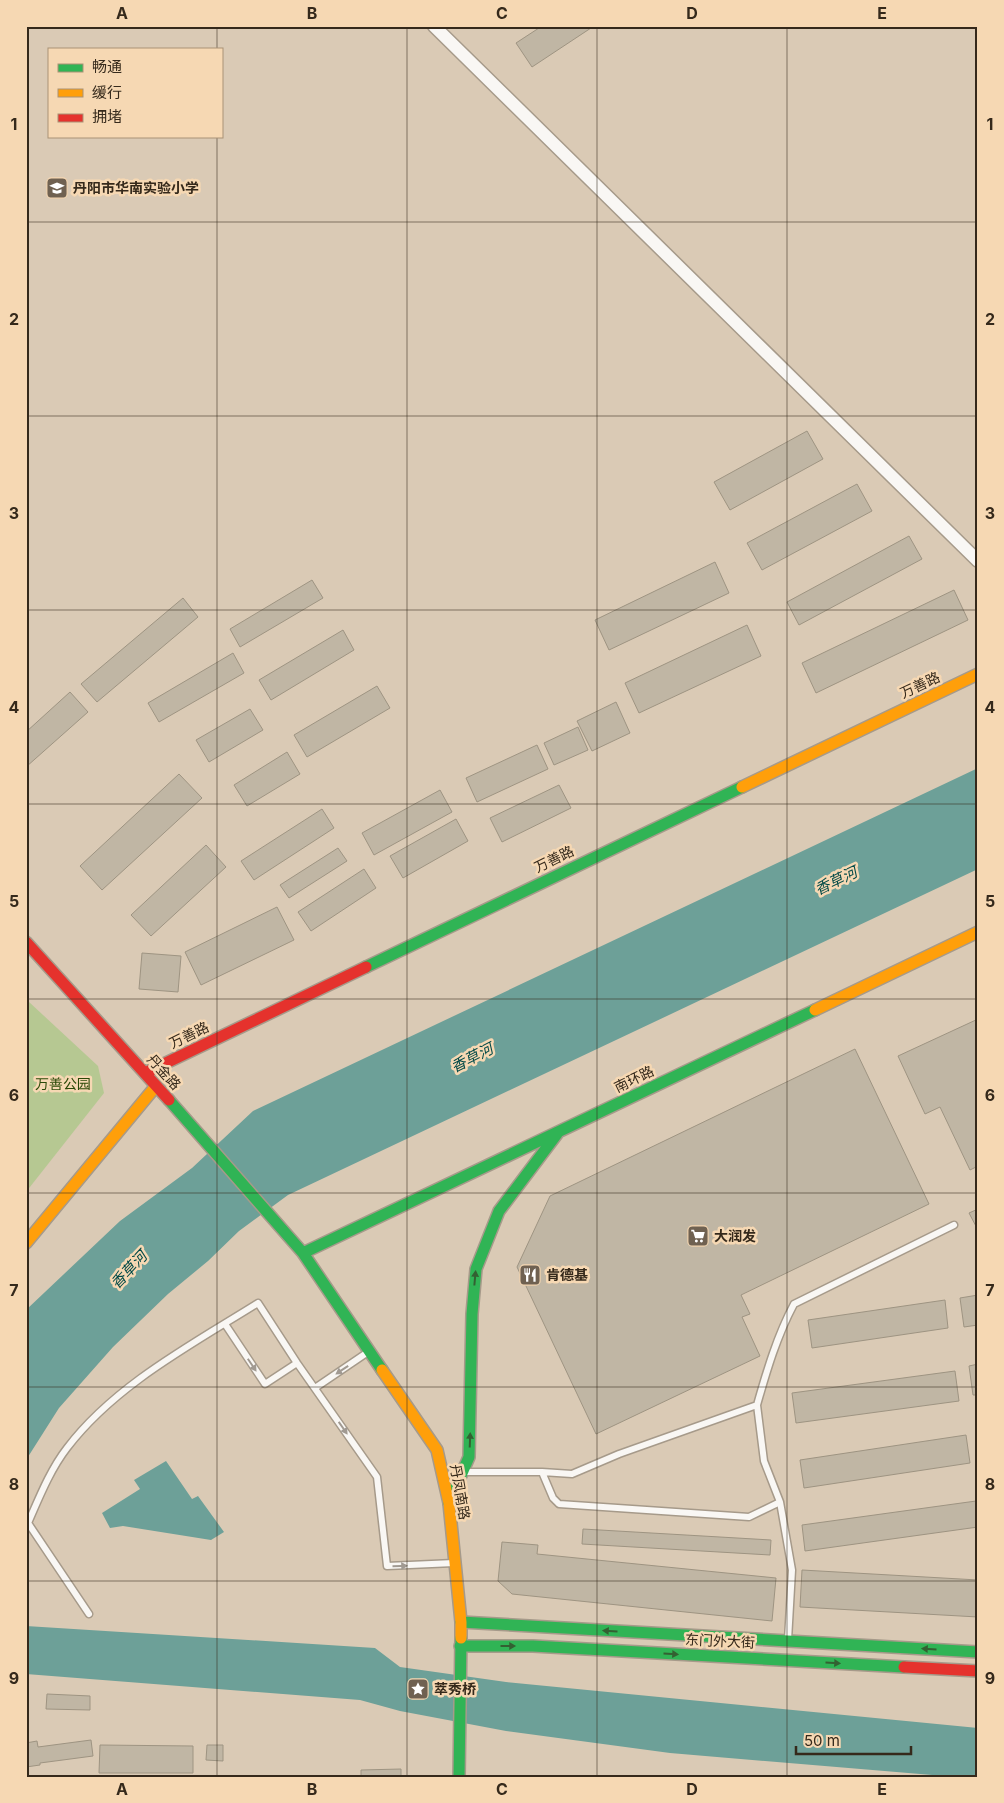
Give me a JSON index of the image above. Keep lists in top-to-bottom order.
{
  "streets": {
    "main road": [
      "万善路",
      "丹金路",
      "南环路",
      "丹凤南路",
      "东门外大街"
    ]
  },
  "crossings": [
    ["万善路", "丹金路"],
    ["丹金路", "南环路"],
    ["丹金路", "丹凤南路"],
    ["南环路", "丹凤南路"],
    ["丹凤南路", "东门外大街"]
  ],
  "water": ["香草河"],
  "parks": ["万善公园"],
  "places": {
    "school or university": ["丹阳市华南实验小学"],
    "supermarket": ["大润发"],
    "restaurant": ["肯德基"],
    "place": ["萃秀桥"]
  },
  "legend": ["畅通", "缓行", "拥堵"],
  "scale_bar": "50 m",
  "grid": {
    "columns": [
      "A",
      "B",
      "C",
      "D",
      "E"
    ],
    "rows": [
      "1",
      "2",
      "3",
      "4",
      "5",
      "6",
      "7",
      "8",
      "9"
    ]
  }
}
